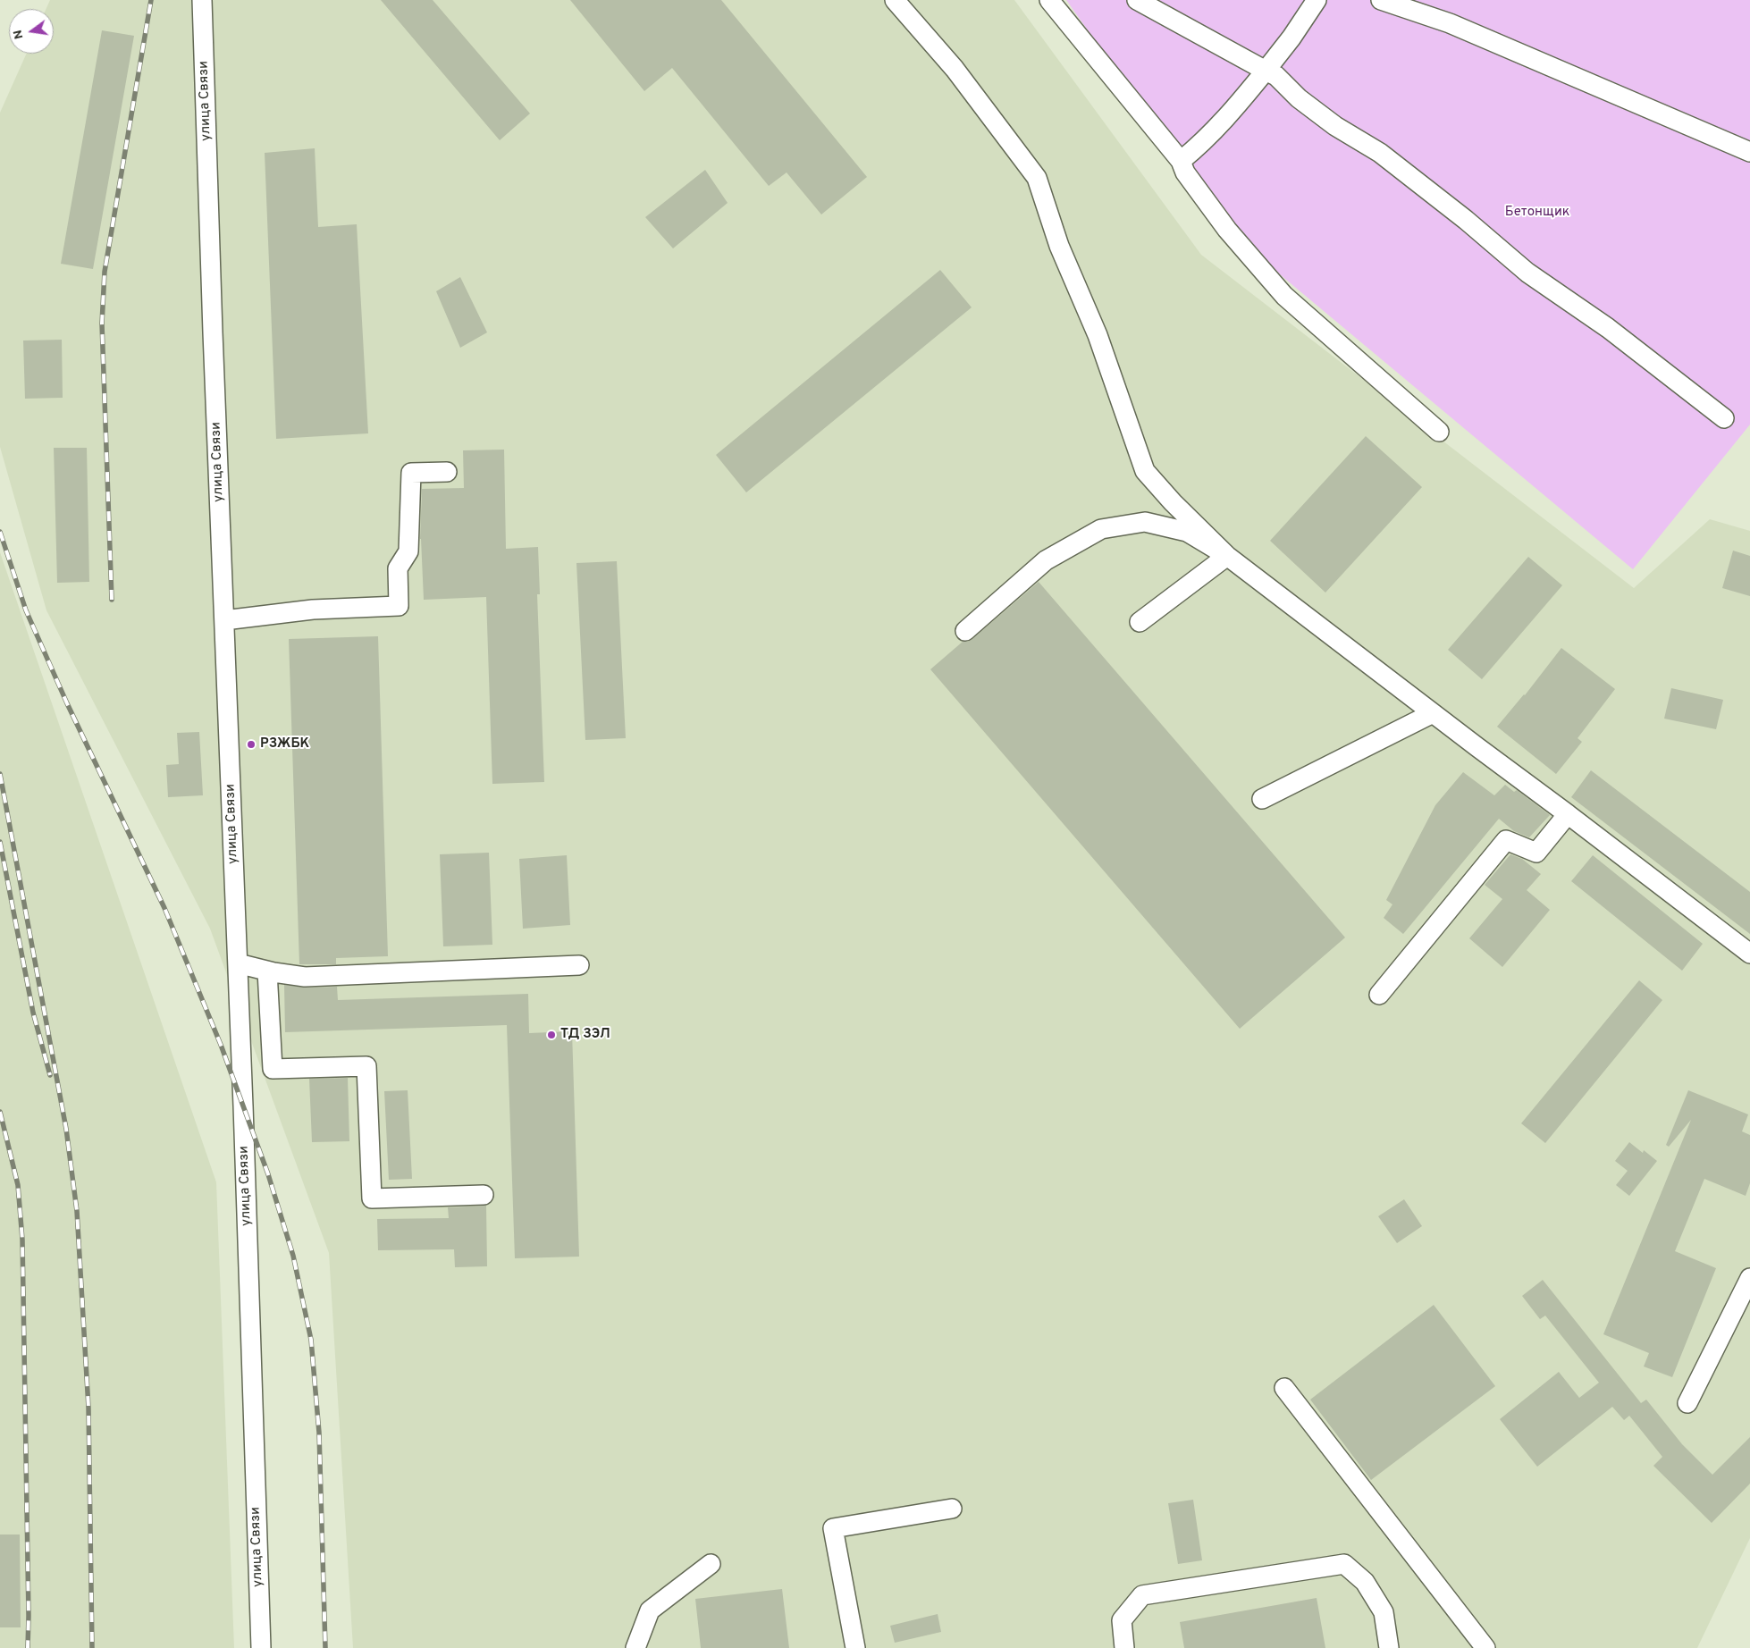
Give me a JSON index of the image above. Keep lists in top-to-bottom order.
{
  "streets": {
    "street": ["улица Связи"]
  },
  "parks": ["Бетонщик"],
  "places": ["РЗЖБК", "ТД ЗЭЛ"],
  "north": "left"
}
